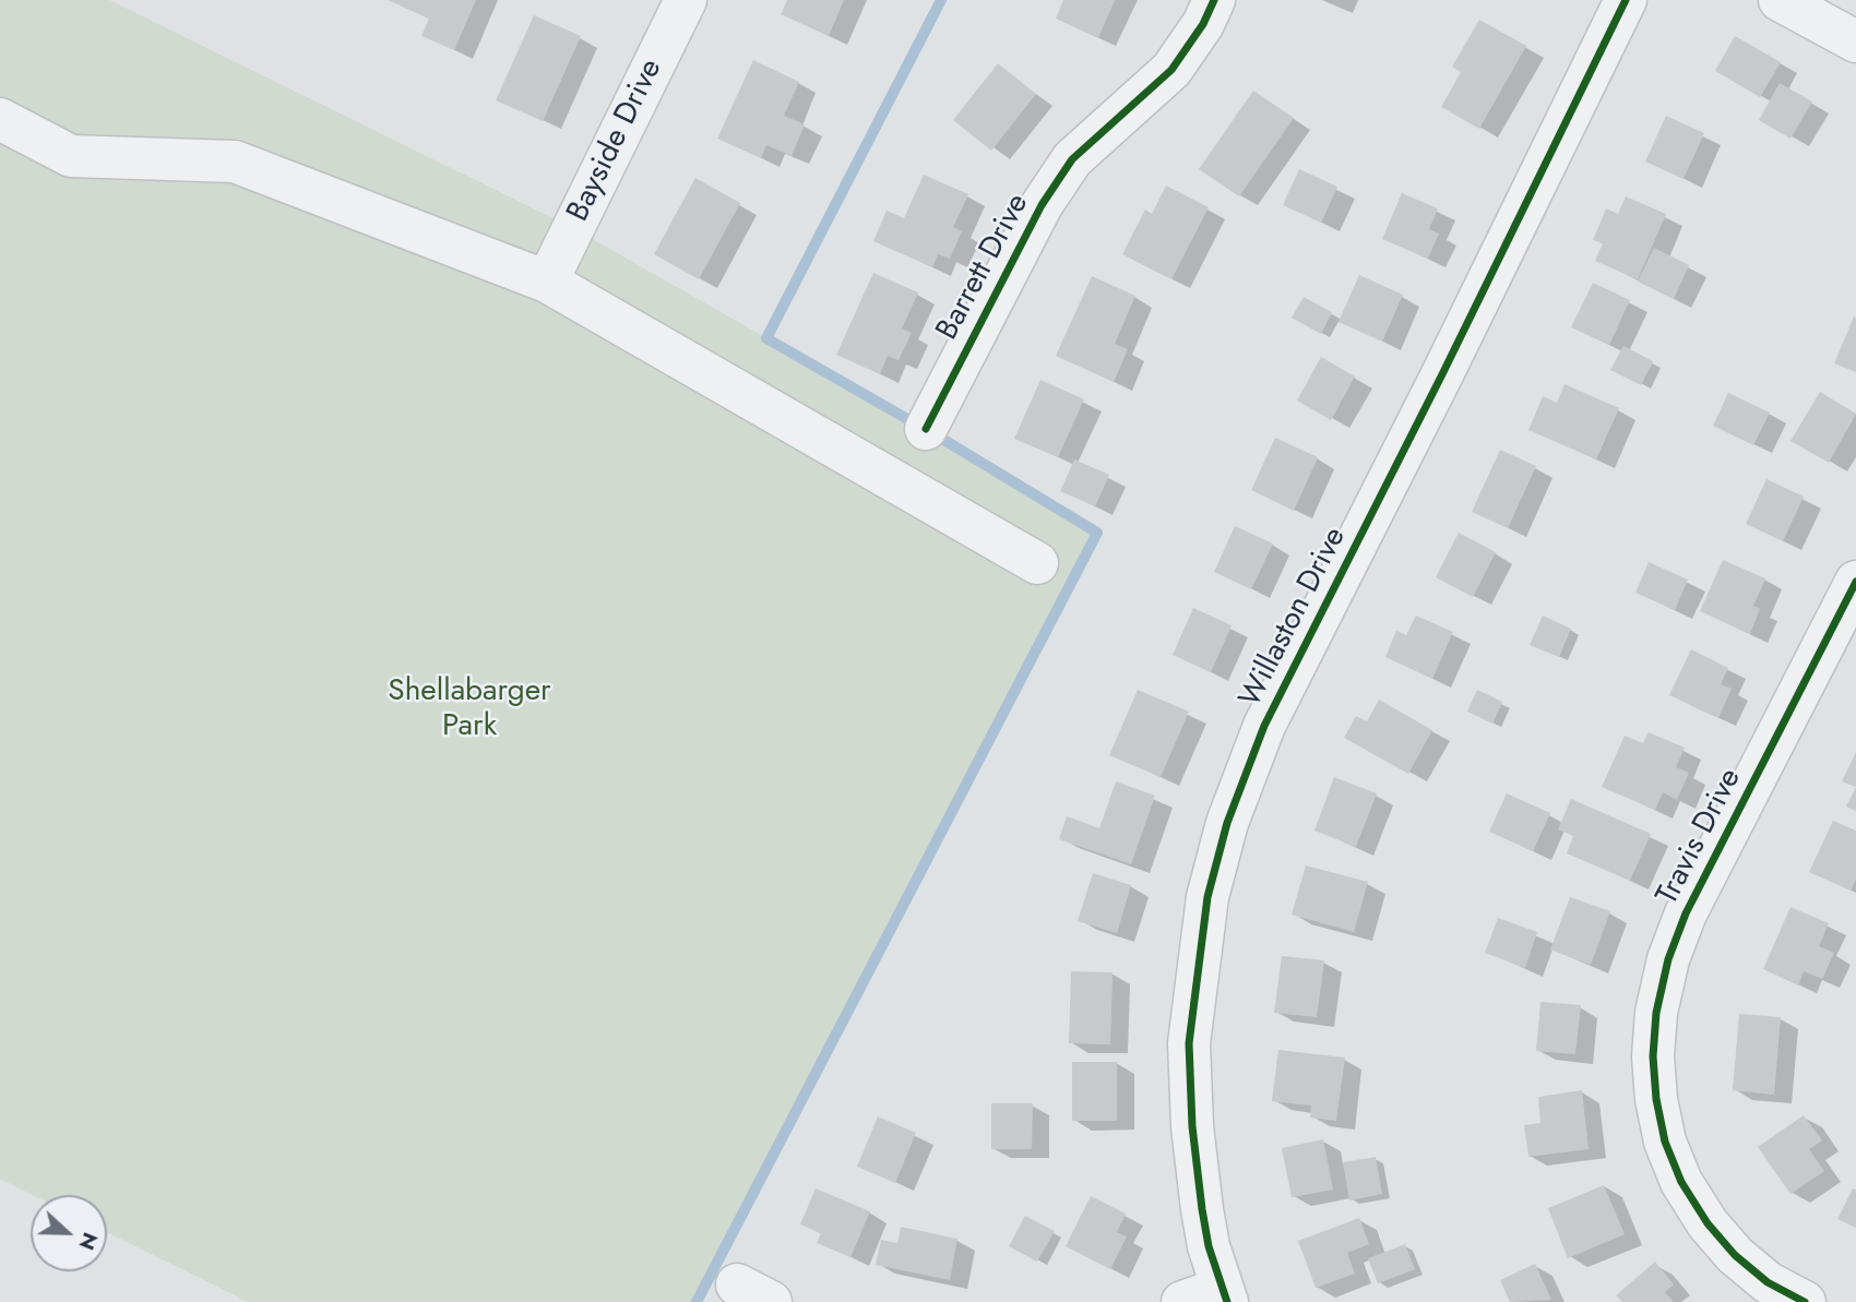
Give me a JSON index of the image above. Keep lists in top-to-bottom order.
{
  "streets": {
    "street": [
      "Bayside Drive",
      "Barrett Drive",
      "Willaston Drive",
      "Travis Drive"
    ]
  },
  "parks": ["Shellabarger Park"],
  "north": "right"
}
